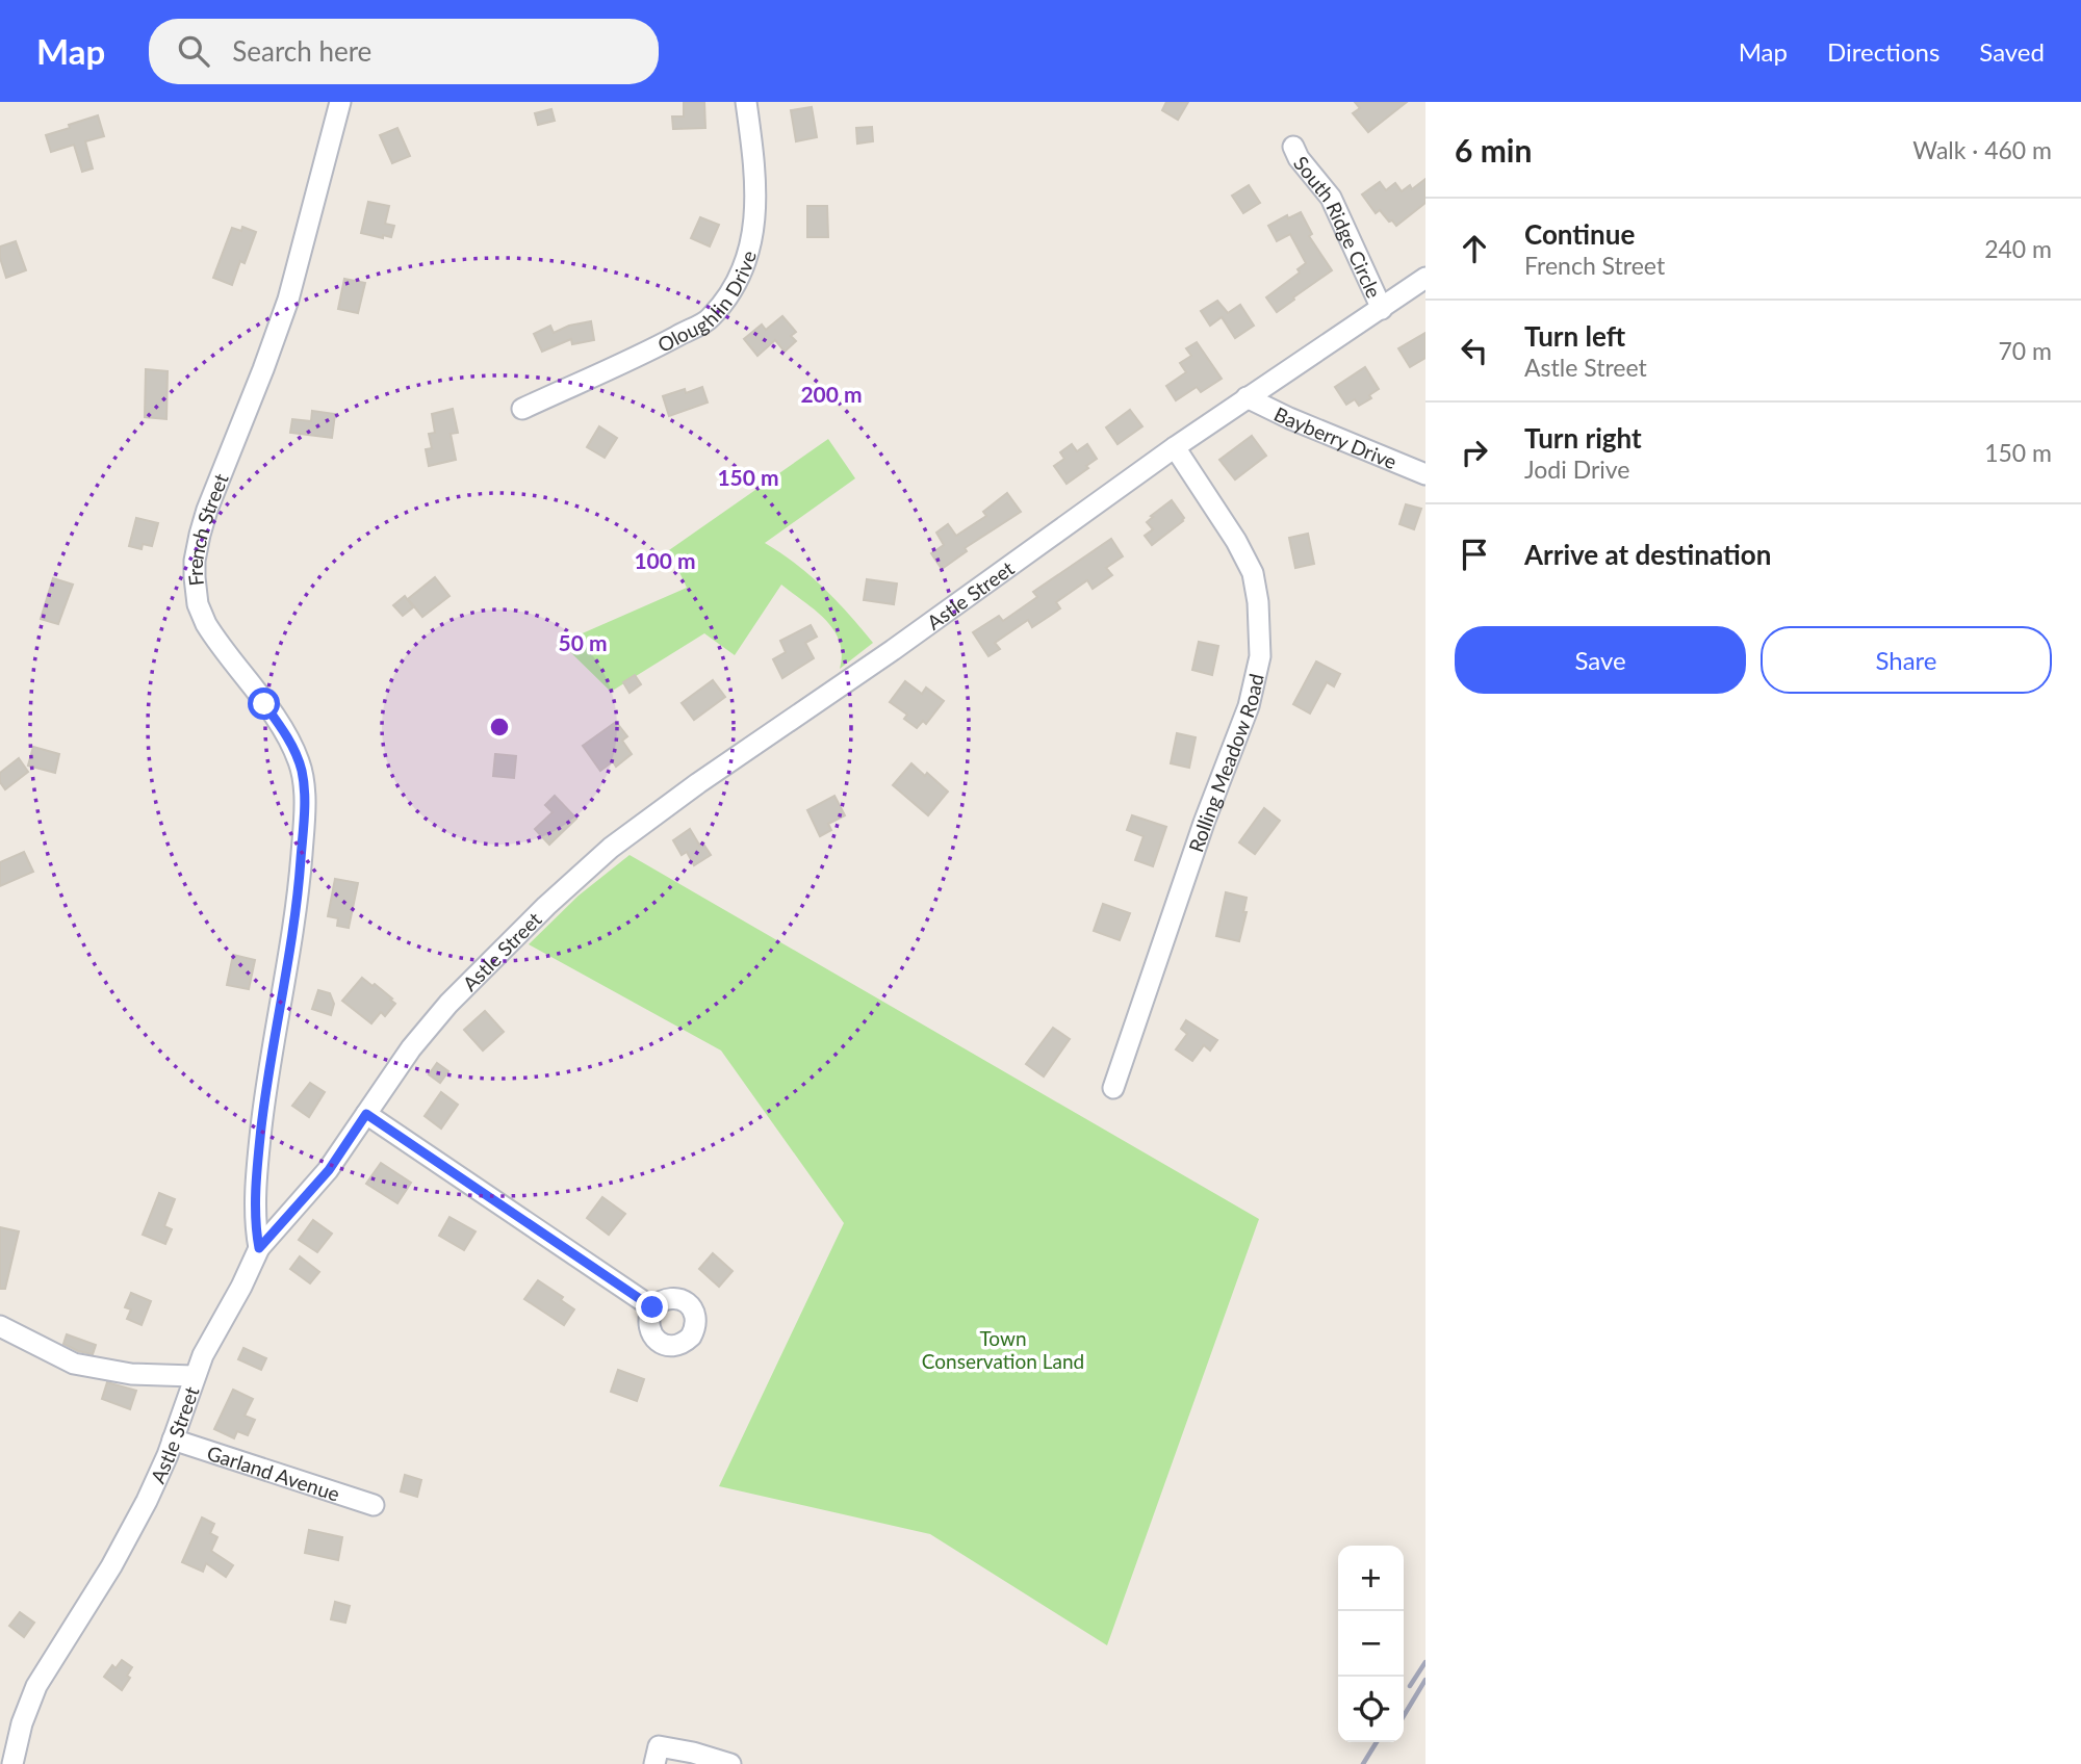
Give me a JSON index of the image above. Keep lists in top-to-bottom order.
{
  "streets": {
    "street": [
      "South Ridge Circle",
      "Oloughlin Drive",
      "Bayberry Drive",
      "French Street",
      "Astle Street",
      "Rolling Meadow Road",
      "Garland Avenue"
    ]
  },
  "crossings": [
    ["South Ridge Circle", "Astle Street"],
    ["Bayberry Drive", "Astle Street"],
    ["French Street", "Astle Street"],
    ["Astle Street", "Rolling Meadow Road"],
    ["Astle Street", "Garland Avenue"]
  ],
  "parks": ["Town Conservation Land"],
  "page": {
    "header": "Map",
    "search": "Search here",
    "nav": ["Map", "Directions", "Saved"],
    "heading": ["6 min", "Walk · 460 m"],
    "list": [
      ["Continue", "French Street", "240 m"],
      ["Turn left", "Astle Street", "70 m"],
      ["Turn right", "Jodi Drive", "150 m"],
      "Arrive at destination"
    ],
    "buttons": ["Save", "Share"],
    "map_buttons": ["+", "−"]
  },
  "rings": [
    "200 m",
    "150 m",
    "100 m",
    "50 m"
  ]
}
